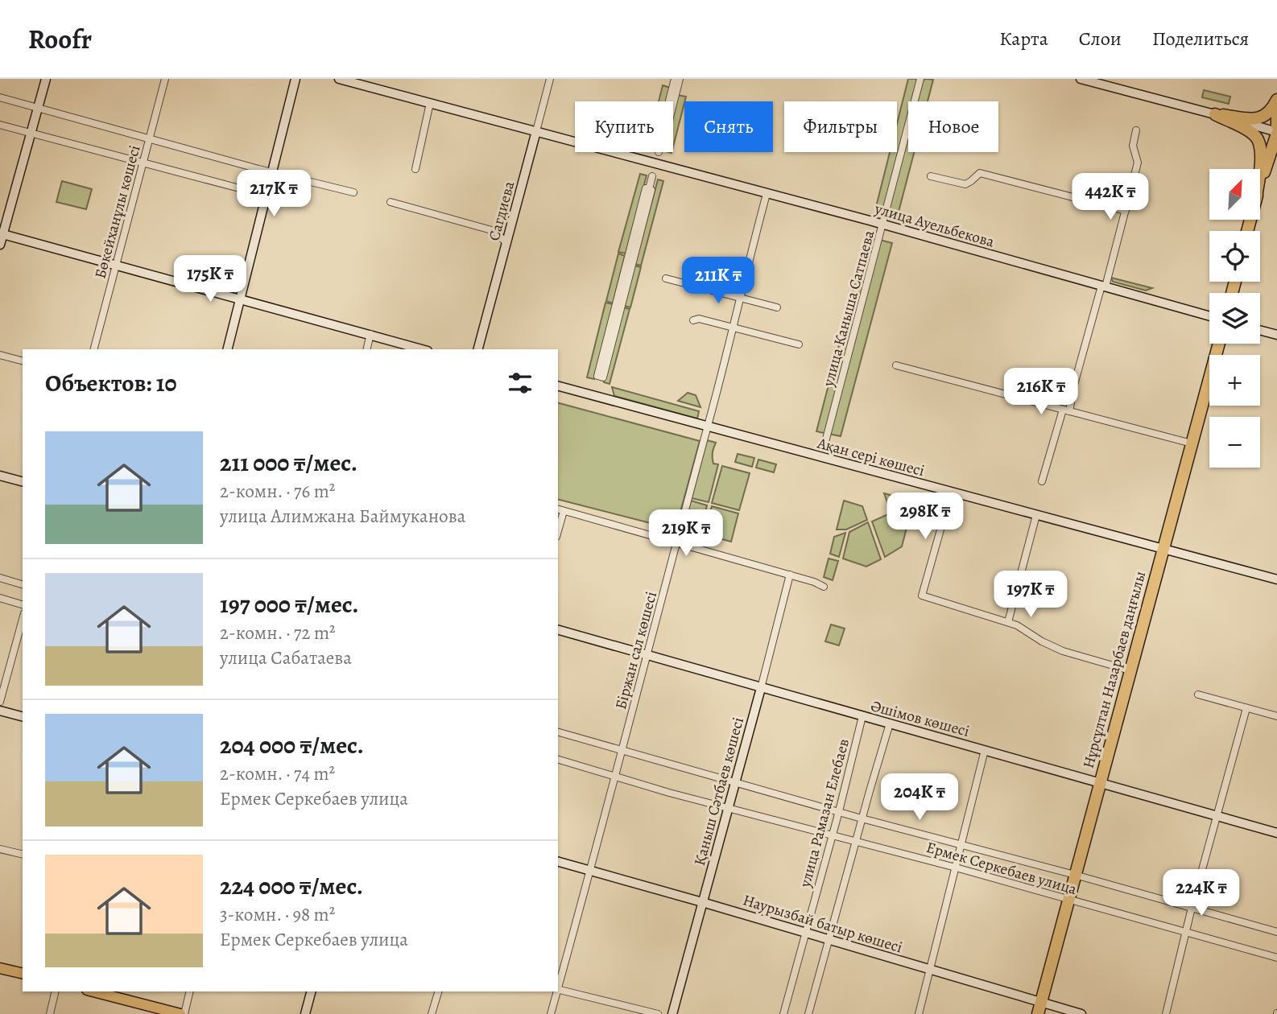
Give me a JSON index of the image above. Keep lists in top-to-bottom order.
{
  "streets": {
    "highway": ["Нұрсұлтан Назарбаев даңғылы"],
    "street": [
      "Сагдиева",
      "Бөкейханұлы көшесі",
      "улица Ауельбекова",
      "улица Каныша Сатпаева",
      "Ақан сері көшесі",
      "Біржан сал көшесі",
      "Әшімов көшесі",
      "Қаныш Сәтбаев көшесі",
      "улица Рамазан Елебаев",
      "Ермек Серкебаев улица",
      "Наурызбай батыр көшесі"
    ]
  },
  "crossings": [
    ["Сагдиева", "улица Ауельбекова"],
    ["улица Ауельбекова", "улица Каныша Сатпаева"],
    ["улица Ауельбекова", "Біржан сал көшесі"],
    ["Ақан сері көшесі", "Біржан сал көшесі"],
    ["Ақан сері көшесі", "Нұрсұлтан Назарбаев даңғылы"],
    ["Біржан сал көшесі", "Әшімов көшесі"],
    ["Біржан сал көшесі", "Ермек Серкебаев улица"],
    ["Біржан сал көшесі", "Наурызбай батыр көшесі"],
    ["Нұрсұлтан Назарбаев даңғылы", "Әшімов көшесі"],
    ["Нұрсұлтан Назарбаев даңғылы", "Ермек Серкебаев улица"],
    ["Нұрсұлтан Назарбаев даңғылы", "Наурызбай батыр көшесі"],
    ["Әшімов көшесі", "Қаныш Сәтбаев көшесі"],
    ["Әшімов көшесі", "улица Рамазан Елебаев"],
    ["Қаныш Сәтбаев көшесі", "Ермек Серкебаев улица"],
    ["Қаныш Сәтбаев көшесі", "Наурызбай батыр көшесі"],
    ["улица Рамазан Елебаев", "Ермек Серкебаев улица"],
    ["улица Рамазан Елебаев", "Наурызбай батыр көшесі"]
  ],
  "north": "top right",
  "page": {
    "header": "Roofr",
    "nav": ["Карта", "Слои", "Поделиться"],
    "chip": [
      "Купить",
      "Снять",
      "Фильтры",
      "Новое"
    ],
    "map_buttons": ["+", "−"],
    "price": [
      "217K ₸",
      "442K ₸",
      "175K ₸",
      "211K ₸",
      "216K ₸",
      "298K ₸",
      "219K ₸",
      "197K ₸",
      "204K ₸",
      "224K ₸"
    ],
    "heading": "Объектов: 10",
    "list": [
      {
        "name": "211 000 ₸/мес.",
        "note": "2-комн. · 76 m² · улица Алимжана Баймуканова"
      },
      {
        "name": "197 000 ₸/мес.",
        "note": "2-комн. · 72 m² · улица Сабатаева"
      },
      {
        "name": "204 000 ₸/мес.",
        "note": "2-комн. · 74 m² · Ермек Серкебаев улица"
      },
      {
        "name": "224 000 ₸/мес.",
        "note": "3-комн. · 98 m² · Ермек Серкебаев улица"
      }
    ]
  }
}
